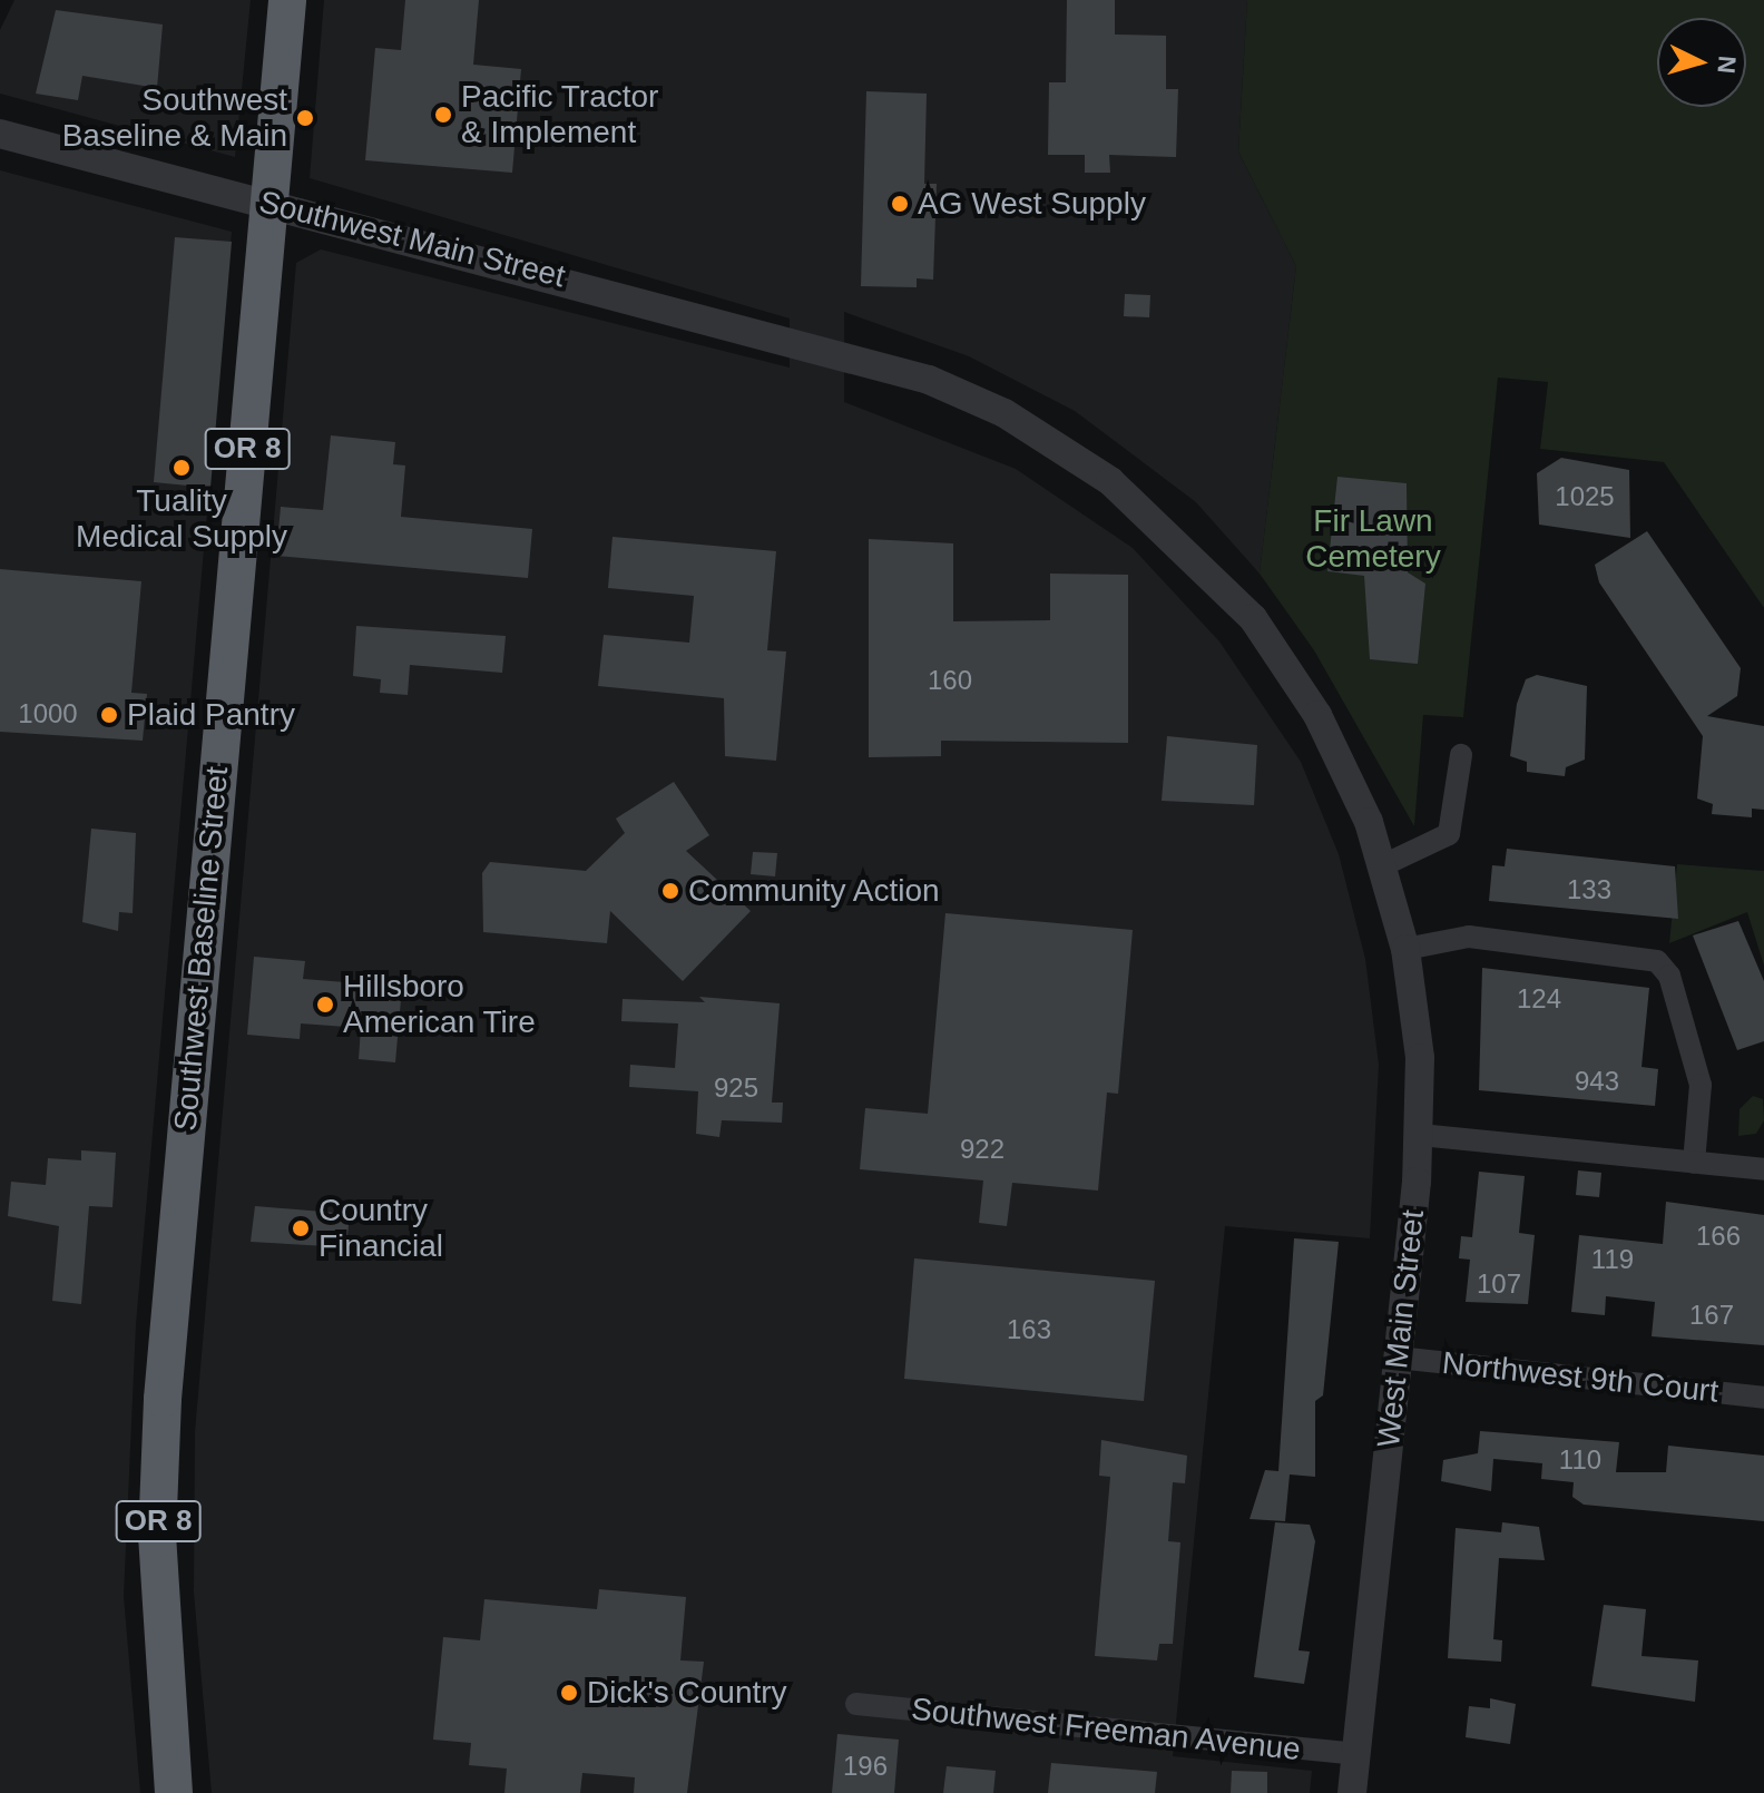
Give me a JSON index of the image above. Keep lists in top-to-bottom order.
{
  "streets": {
    "highway": ["OR 8", "Southwest Baseline Street"],
    "street": [
      "Southwest Main Street",
      "West Main Street",
      "Northwest 9th Court",
      "Southwest Freeman Avenue"
    ]
  },
  "crossings": [
    ["Southwest Main Street", "Southwest Baseline Street"],
    ["Southwest Main Street", "West Main Street"],
    ["West Main Street", "Northwest 9th Court"],
    ["West Main Street", "Southwest Freeman Avenue"]
  ],
  "parks": ["Fir Lawn Cemetery"],
  "places": [
    "Pacific Tractor & Implement",
    "Southwest Baseline & Main",
    "AG West Supply",
    "Tuality Medical Supply",
    "Plaid Pantry",
    "Community Action",
    "Hillsboro American Tire",
    "Country Financial",
    "Dick's Country"
  ],
  "house_numbers": [
    "1025",
    "160",
    "1000",
    "133",
    "124",
    "943",
    "925",
    "922",
    "166",
    "119",
    "107",
    "167",
    "163",
    "110",
    "196"
  ],
  "north": "right"
}
